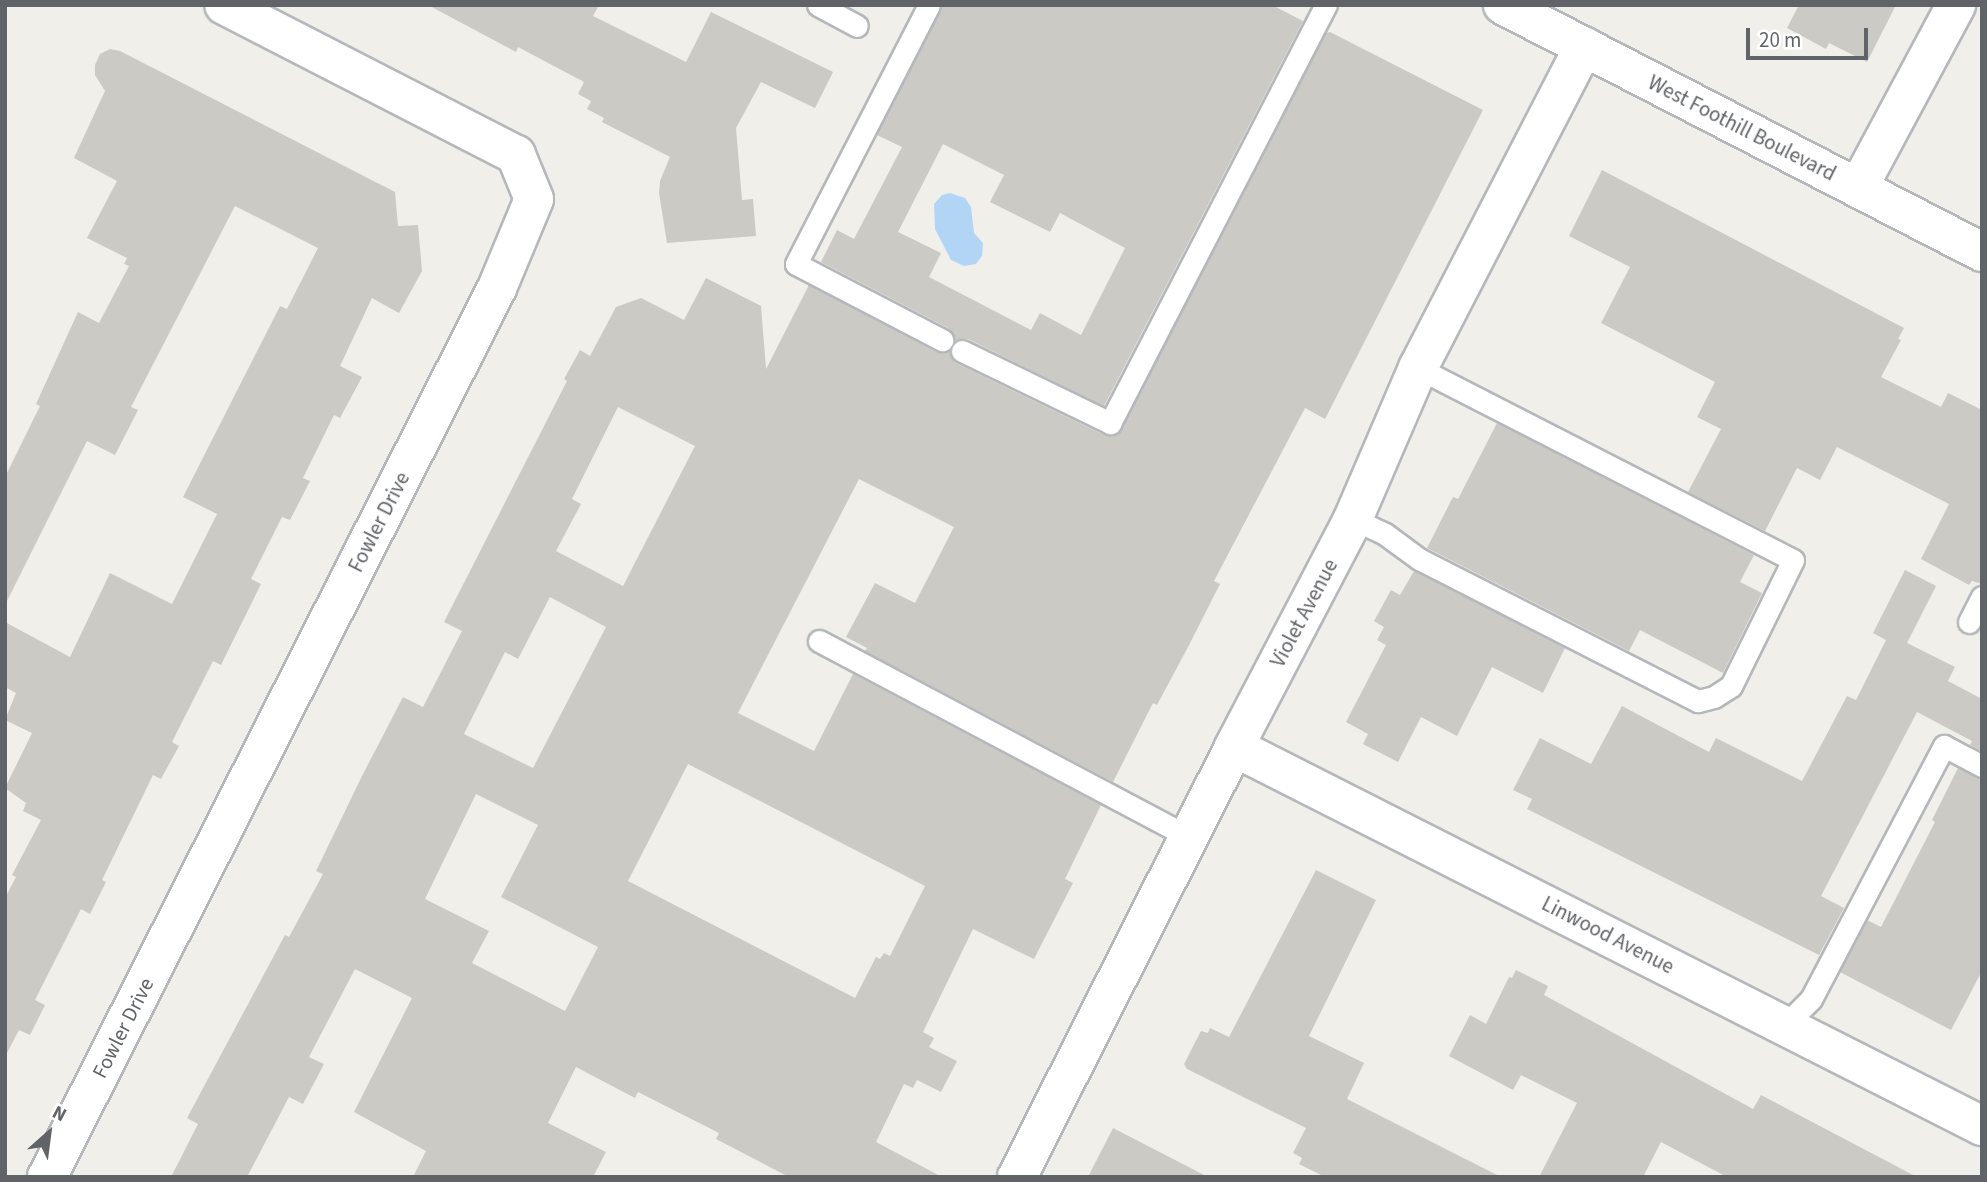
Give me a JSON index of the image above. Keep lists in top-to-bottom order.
{
  "streets": {
    "street": [
      "West Foothill Boulevard",
      "Fowler Drive",
      "Violet Avenue",
      "Linwood Avenue"
    ]
  },
  "crossings": [
    ["West Foothill Boulevard", "Violet Avenue"],
    ["Violet Avenue", "Linwood Avenue"]
  ],
  "scale_bar": "20 m",
  "north": "top right"
}
